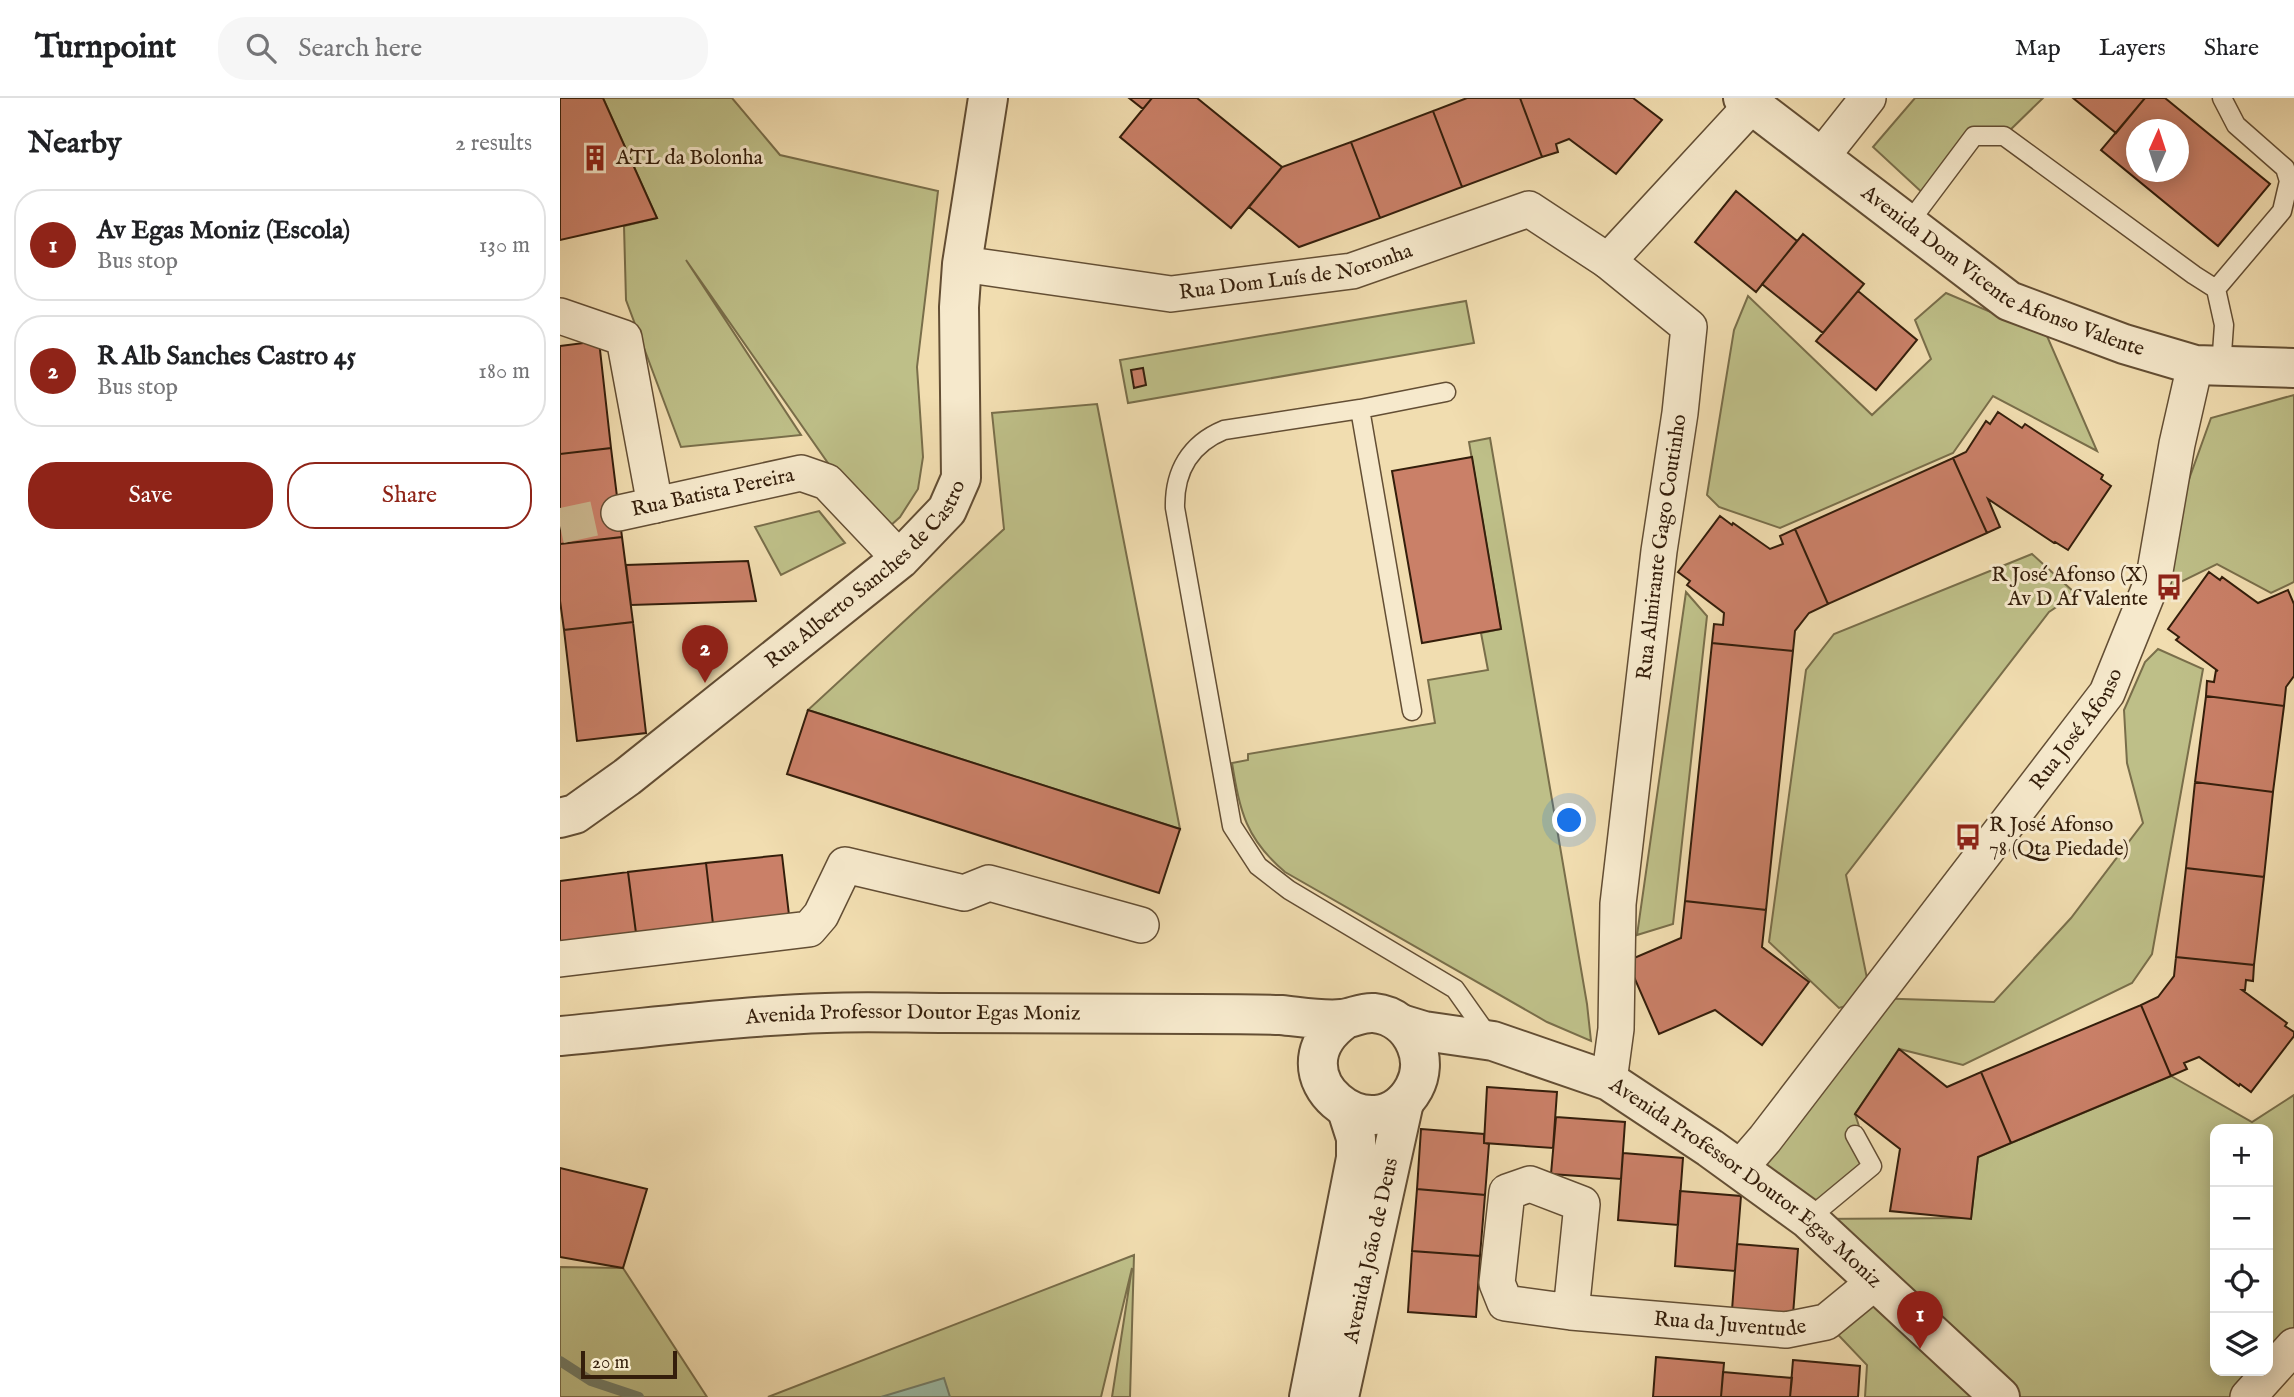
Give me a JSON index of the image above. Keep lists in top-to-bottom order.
{
  "streets": {
    "street": [
      "Avenida Dom Vicente Afonso Valente",
      "Rua Dom Luís de Noronha",
      "Rua Batista Pereira",
      "Rua Almirante Gago Coutinho",
      "Rua Alberto Sanches de Castro",
      "Rua José Afonso",
      "Avenida Professor Doutor Egas Moniz",
      "Avenida João de Deus",
      "Rua da Juventude"
    ]
  },
  "crossings": [
    ["Avenida Dom Vicente Afonso Valente", "Rua José Afonso"],
    ["Rua Dom Luís de Noronha", "Rua Almirante Gago Coutinho"],
    ["Rua Dom Luís de Noronha", "Rua Alberto Sanches de Castro"],
    ["Rua Batista Pereira", "Rua Alberto Sanches de Castro"],
    ["Rua Almirante Gago Coutinho", "Avenida Professor Doutor Egas Moniz"],
    ["Rua José Afonso", "Avenida Professor Doutor Egas Moniz"],
    ["Avenida Professor Doutor Egas Moniz", "Avenida João de Deus"],
    ["Avenida Professor Doutor Egas Moniz", "Rua da Juventude"]
  ],
  "places": {
    "building": ["ATL da Bolonha"],
    "bus stop": ["R José Afonso (X) Av D Af Valente", "R José Afonso 78 (Qta Piedade)"]
  },
  "scale_bar": "20 m",
  "north": "top",
  "page": {
    "header": "Turnpoint",
    "search": "Search here",
    "nav": ["Map", "Layers", "Share"],
    "heading": ["Nearby", "2 results"],
    "list": [
      {
        "mark": "1",
        "name": "Av Egas Moniz (Escola)",
        "note": "Bus stop",
        "value": "130 m"
      },
      {
        "mark": "2",
        "name": "R Alb Sanches Castro 45",
        "note": "Bus stop",
        "value": "180 m"
      }
    ],
    "buttons": ["Save", "Share"],
    "pins": ["2", "1"],
    "map_buttons": ["+", "−"],
    "scale": "20 m"
  }
}
